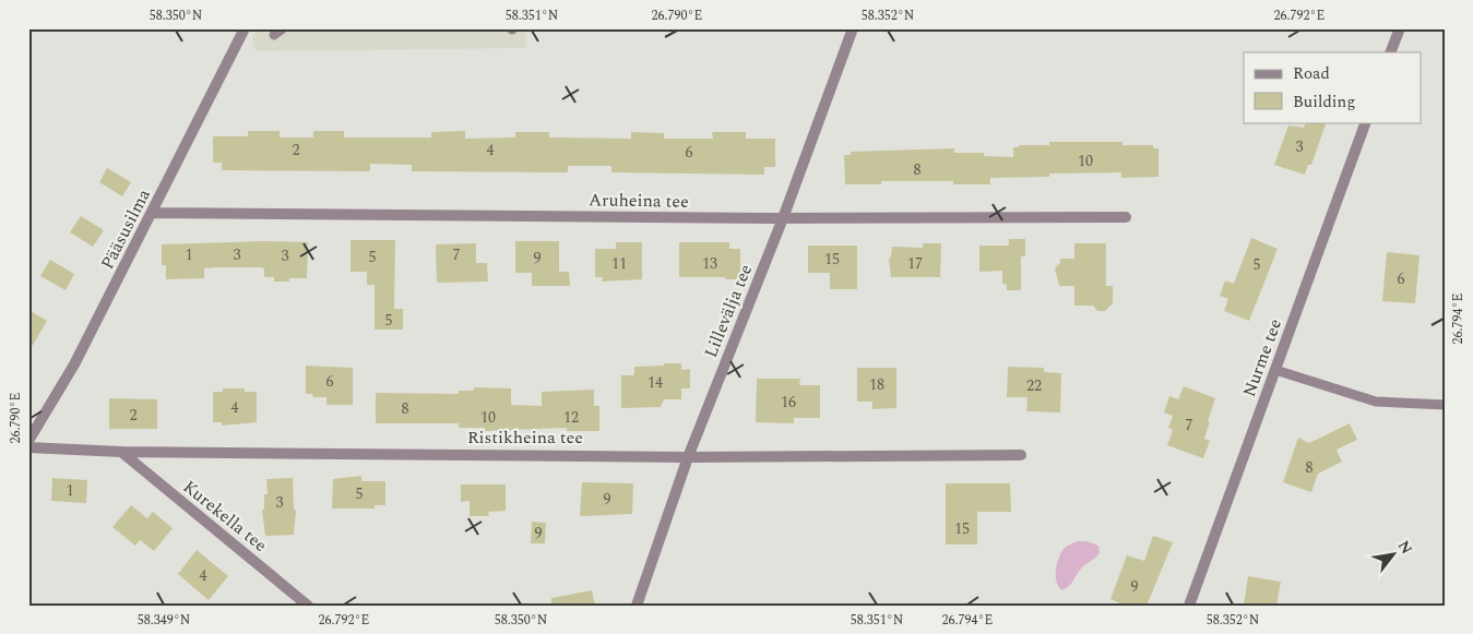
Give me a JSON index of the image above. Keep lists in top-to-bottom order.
{
  "streets": {
    "street": [
      "Aruheina tee",
      "Pääsusilma",
      "Lillevälja tee",
      "Nurme tee",
      "Ristikheina tee",
      "Kurekella tee"
    ]
  },
  "crossings": [
    ["Aruheina tee", "Pääsusilma"],
    ["Aruheina tee", "Lillevälja tee"],
    ["Lillevälja tee", "Ristikheina tee"],
    ["Ristikheina tee", "Kurekella tee"]
  ],
  "house_numbers": [
    "3",
    "2",
    "4",
    "6",
    "10",
    "8",
    "1",
    "3",
    "7",
    "3",
    "5",
    "9",
    "15",
    "11",
    "13",
    "17",
    "5",
    "6",
    "5",
    "6",
    "14",
    "18",
    "22",
    "16",
    "4",
    "8",
    "2",
    "10",
    "12",
    "7",
    "8",
    "1",
    "5",
    "9",
    "3",
    "15",
    "9",
    "4",
    "9"
  ],
  "legend": ["Road", "Building"],
  "north": "top right",
  "coordinates": [
    "58.350°N",
    "58.351°N",
    "26.790°E",
    "58.352°N",
    "26.792°E",
    "26.794°E",
    "58.349°N"
  ]
}
